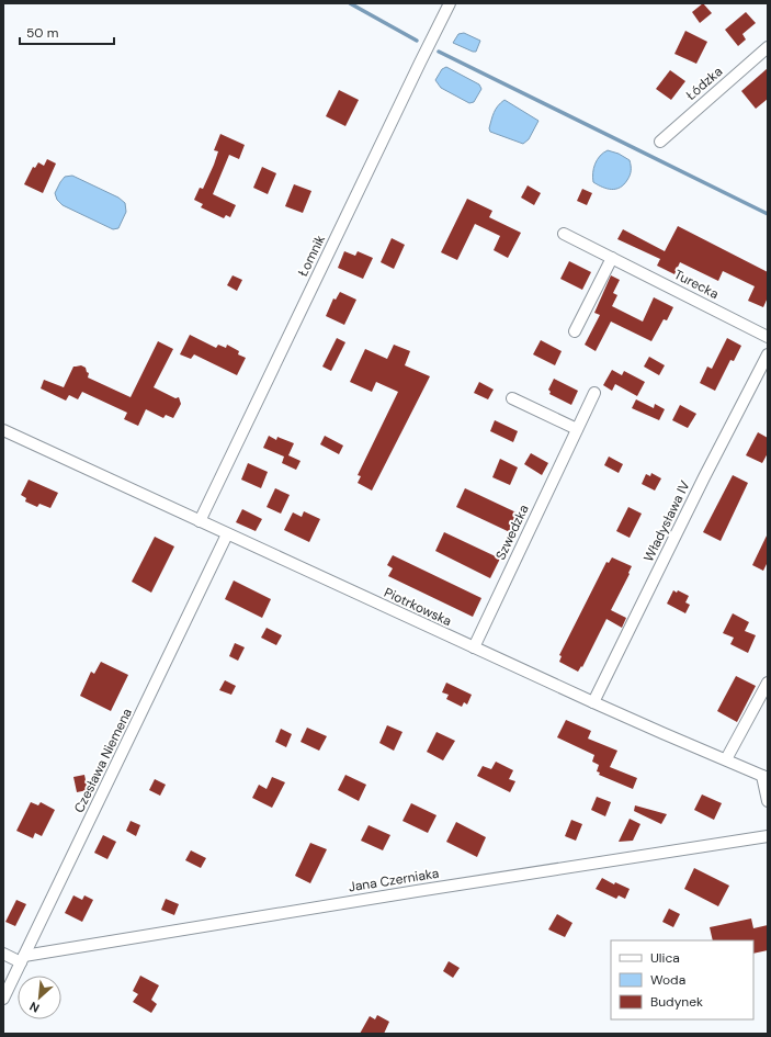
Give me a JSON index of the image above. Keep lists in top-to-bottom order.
{
  "streets": {
    "street": [
      "Łódzka",
      "Łomnik",
      "Turecka",
      "Władysława IV",
      "Szwedzka",
      "Piotrkowska",
      "Czesława Niemena",
      "Jana Czerniaka"
    ]
  },
  "crossings": [
    ["Łomnik", "Piotrkowska"],
    ["Władysława IV", "Piotrkowska"],
    ["Szwedzka", "Piotrkowska"],
    ["Piotrkowska", "Czesława Niemena"],
    ["Czesława Niemena", "Jana Czerniaka"]
  ],
  "legend": ["Ulica", "Woda", "Budynek"],
  "scale_bar": "50 m",
  "north": "bottom left"
}
